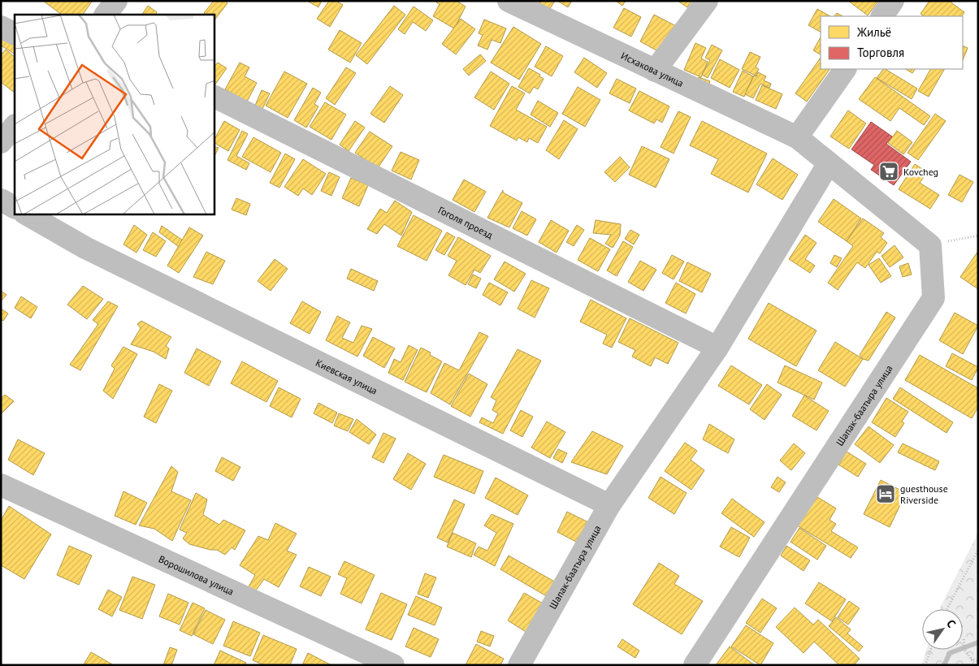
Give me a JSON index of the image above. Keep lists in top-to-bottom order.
{
  "streets": {
    "street": [
      "Исхакова улица",
      "Гоголя проезд",
      "Киевская улица",
      "Шапак-баатыра улица",
      "Ворошилова улица"
    ]
  },
  "crossings": [
    ["Гоголя проезд", "Шапак-баатыра улица"],
    ["Киевская улица", "Шапак-баатыра улица"]
  ],
  "places": {
    "supermarket": ["Kovcheg"],
    "hotel": ["guesthouse Riverside"]
  },
  "legend": ["Жильё", "Торговля"],
  "north": "top right"
}
